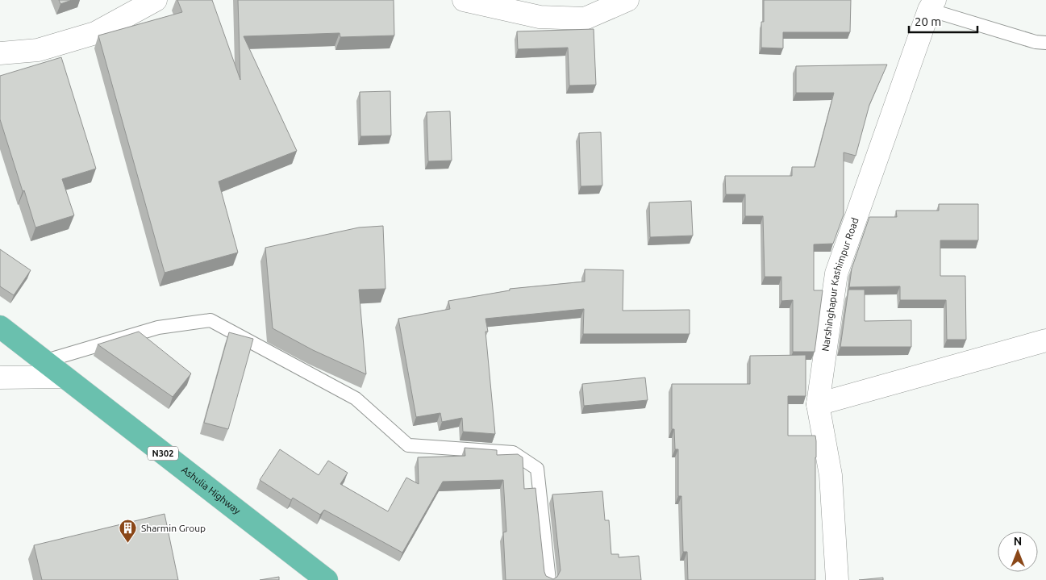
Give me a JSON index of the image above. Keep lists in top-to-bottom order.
{
  "streets": {
    "highway": ["N302", "Ashulia Highway"],
    "street": ["Narshinghapur Kashimpur Road"]
  },
  "places": {
    "building": ["Sharmin Group"]
  },
  "scale_bar": "20 m",
  "north": "top"
}
